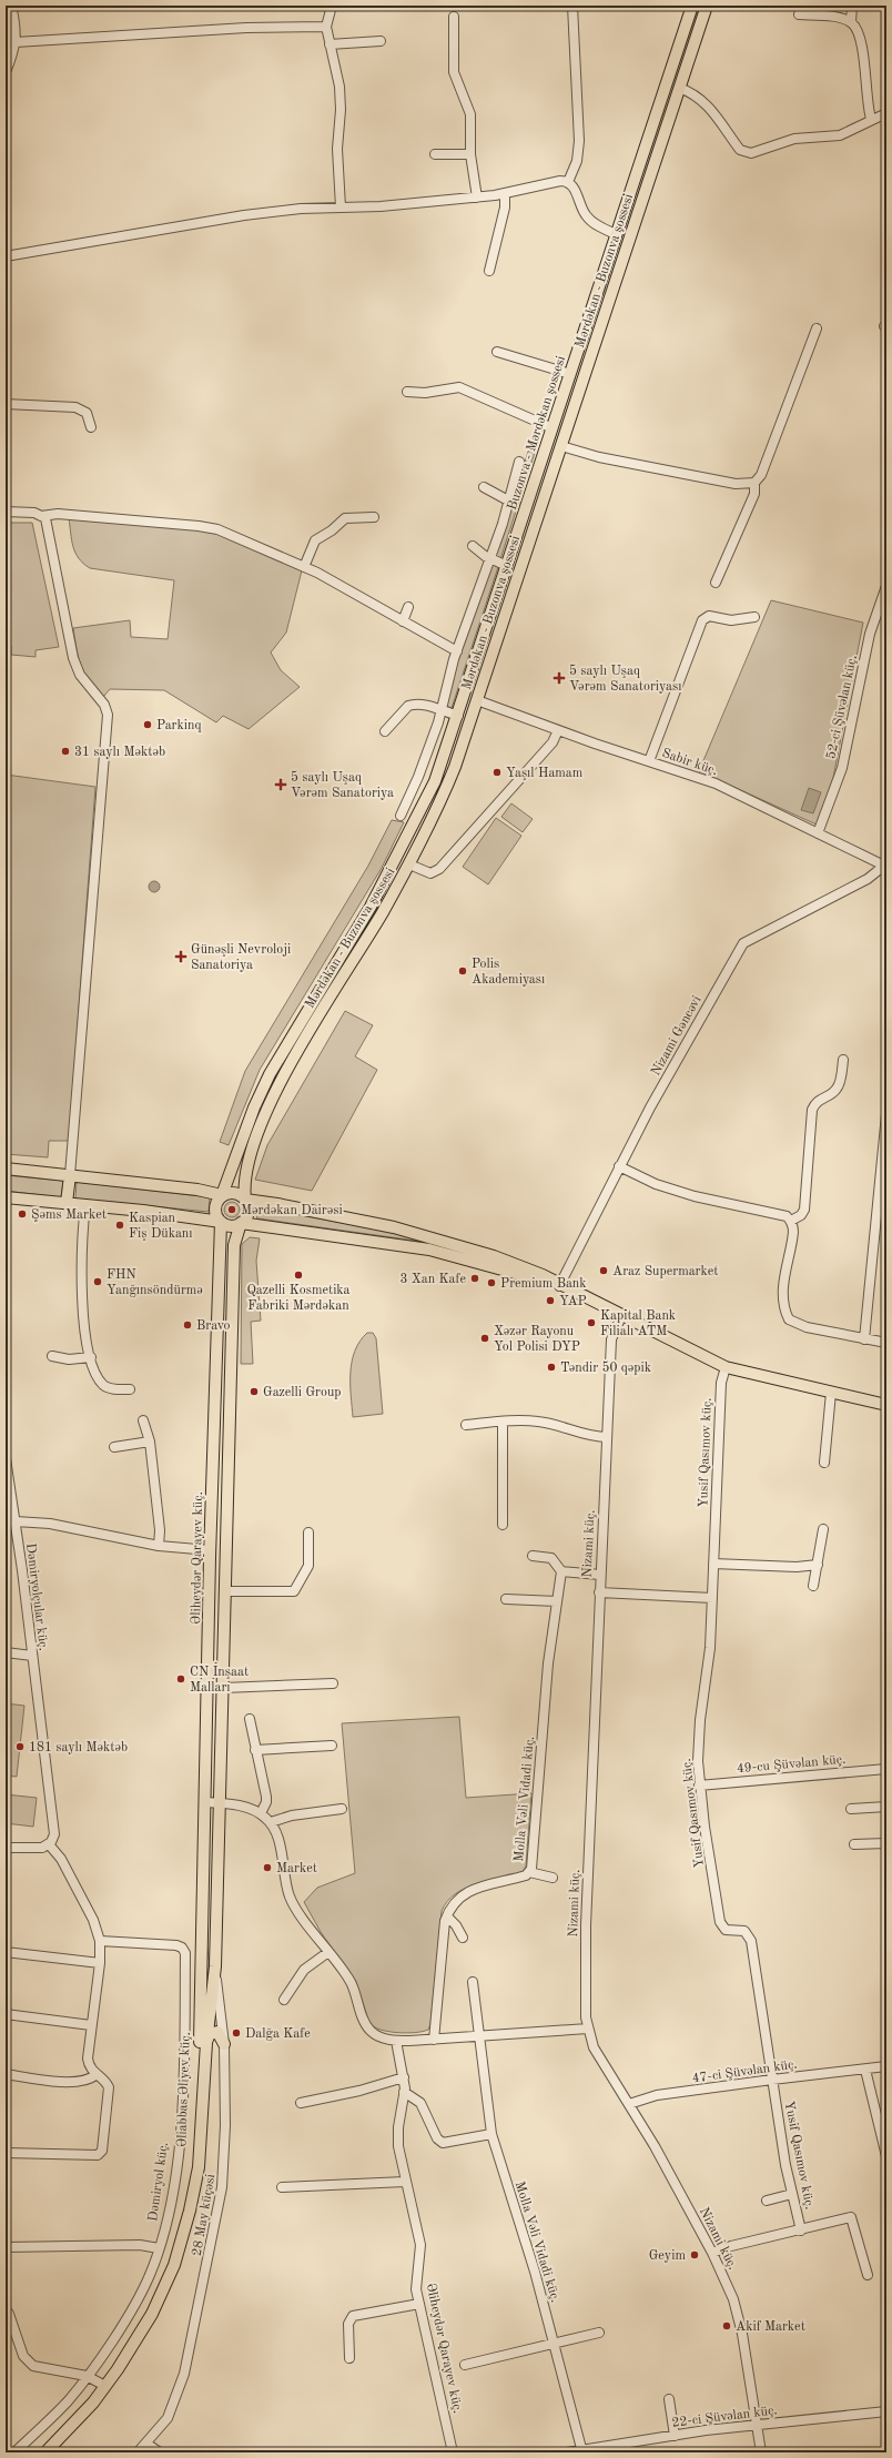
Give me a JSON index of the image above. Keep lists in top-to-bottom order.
{
  "streets": {
    "main road": [
      "Mərdəkan - Buzonva şossesi",
      "Buzonva - Mərdəkan şossesi",
      "Əliheydər Qarayev küç.",
      "Əliabbas Əliyev küç."
    ],
    "street": [
      "52-ci Şüvəlan küç.",
      "Sabir küç.",
      "Nizami Gəncəvi",
      "Yusif Qasımov küç.",
      "Nizami küç.",
      "Dəmiryolçular küç.",
      "49-cu Şüvəlan küç.",
      "Molla Vəli Vidadi küç.",
      "47-ci Şüvəlan küç.",
      "Dəmiryol küç.",
      "28 May küçəsi",
      "22-ci Şüvəlan küç."
    ]
  },
  "crossings": [
    ["Mərdəkan - Buzonva şossesi", "Buzonva - Mərdəkan şossesi"],
    ["Mərdəkan - Buzonva şossesi", "Sabir küç."],
    ["Mərdəkan - Buzonva şossesi", "Əliheydər Qarayev küç."],
    ["Buzonva - Mərdəkan şossesi", "Əliheydər Qarayev küç."],
    ["52-ci Şüvəlan küç.", "Sabir küç."],
    ["Sabir küç.", "Nizami Gəncəvi"],
    ["Yusif Qasımov küç.", "49-cu Şüvəlan küç."],
    ["Yusif Qasımov küç.", "47-ci Şüvəlan küç."],
    ["Nizami küç.", "47-ci Şüvəlan küç."],
    ["Nizami küç.", "22-ci Şüvəlan küç."],
    ["Əliheydər Qarayev küç.", "Əliabbas Əliyev küç."],
    ["Molla Vəli Vidadi küç.", "22-ci Şüvəlan küç."]
  ],
  "places": {
    "health": ["5 saylı Uşaq Vərəm Sanatoriyası", "5 saylı Uşaq Vərəm Sanatoriya", "Günəşli Nevroloji Sanatoriya"],
    "other": [
      "Parkinq",
      "31 saylı Məktəb",
      "Yaşıl Hamam",
      "Polis Akademiyası",
      "Mərdəkan Dairəsi",
      "Şəms Market",
      "Kaspian Fiş Dükanı",
      "Araz Supermarket",
      "Qazelli Kosmetika Fabriki Mərdəkan",
      "3 Xan Kafe",
      "FHN Yanğınsöndürmə",
      "Premium Bank",
      "YAP",
      "Kapital Bank Filialı ATM",
      "Bravo",
      "Xəzər Rayonu Yol Polisi DYP",
      "Təndir 50 qəpik",
      "Gazelli Group",
      "CN İnşaat Malları",
      "181 saylı Məktəb",
      "Market",
      "Dalğa Kafe",
      "Geyim",
      "Akif Market"
    ]
  }
}
